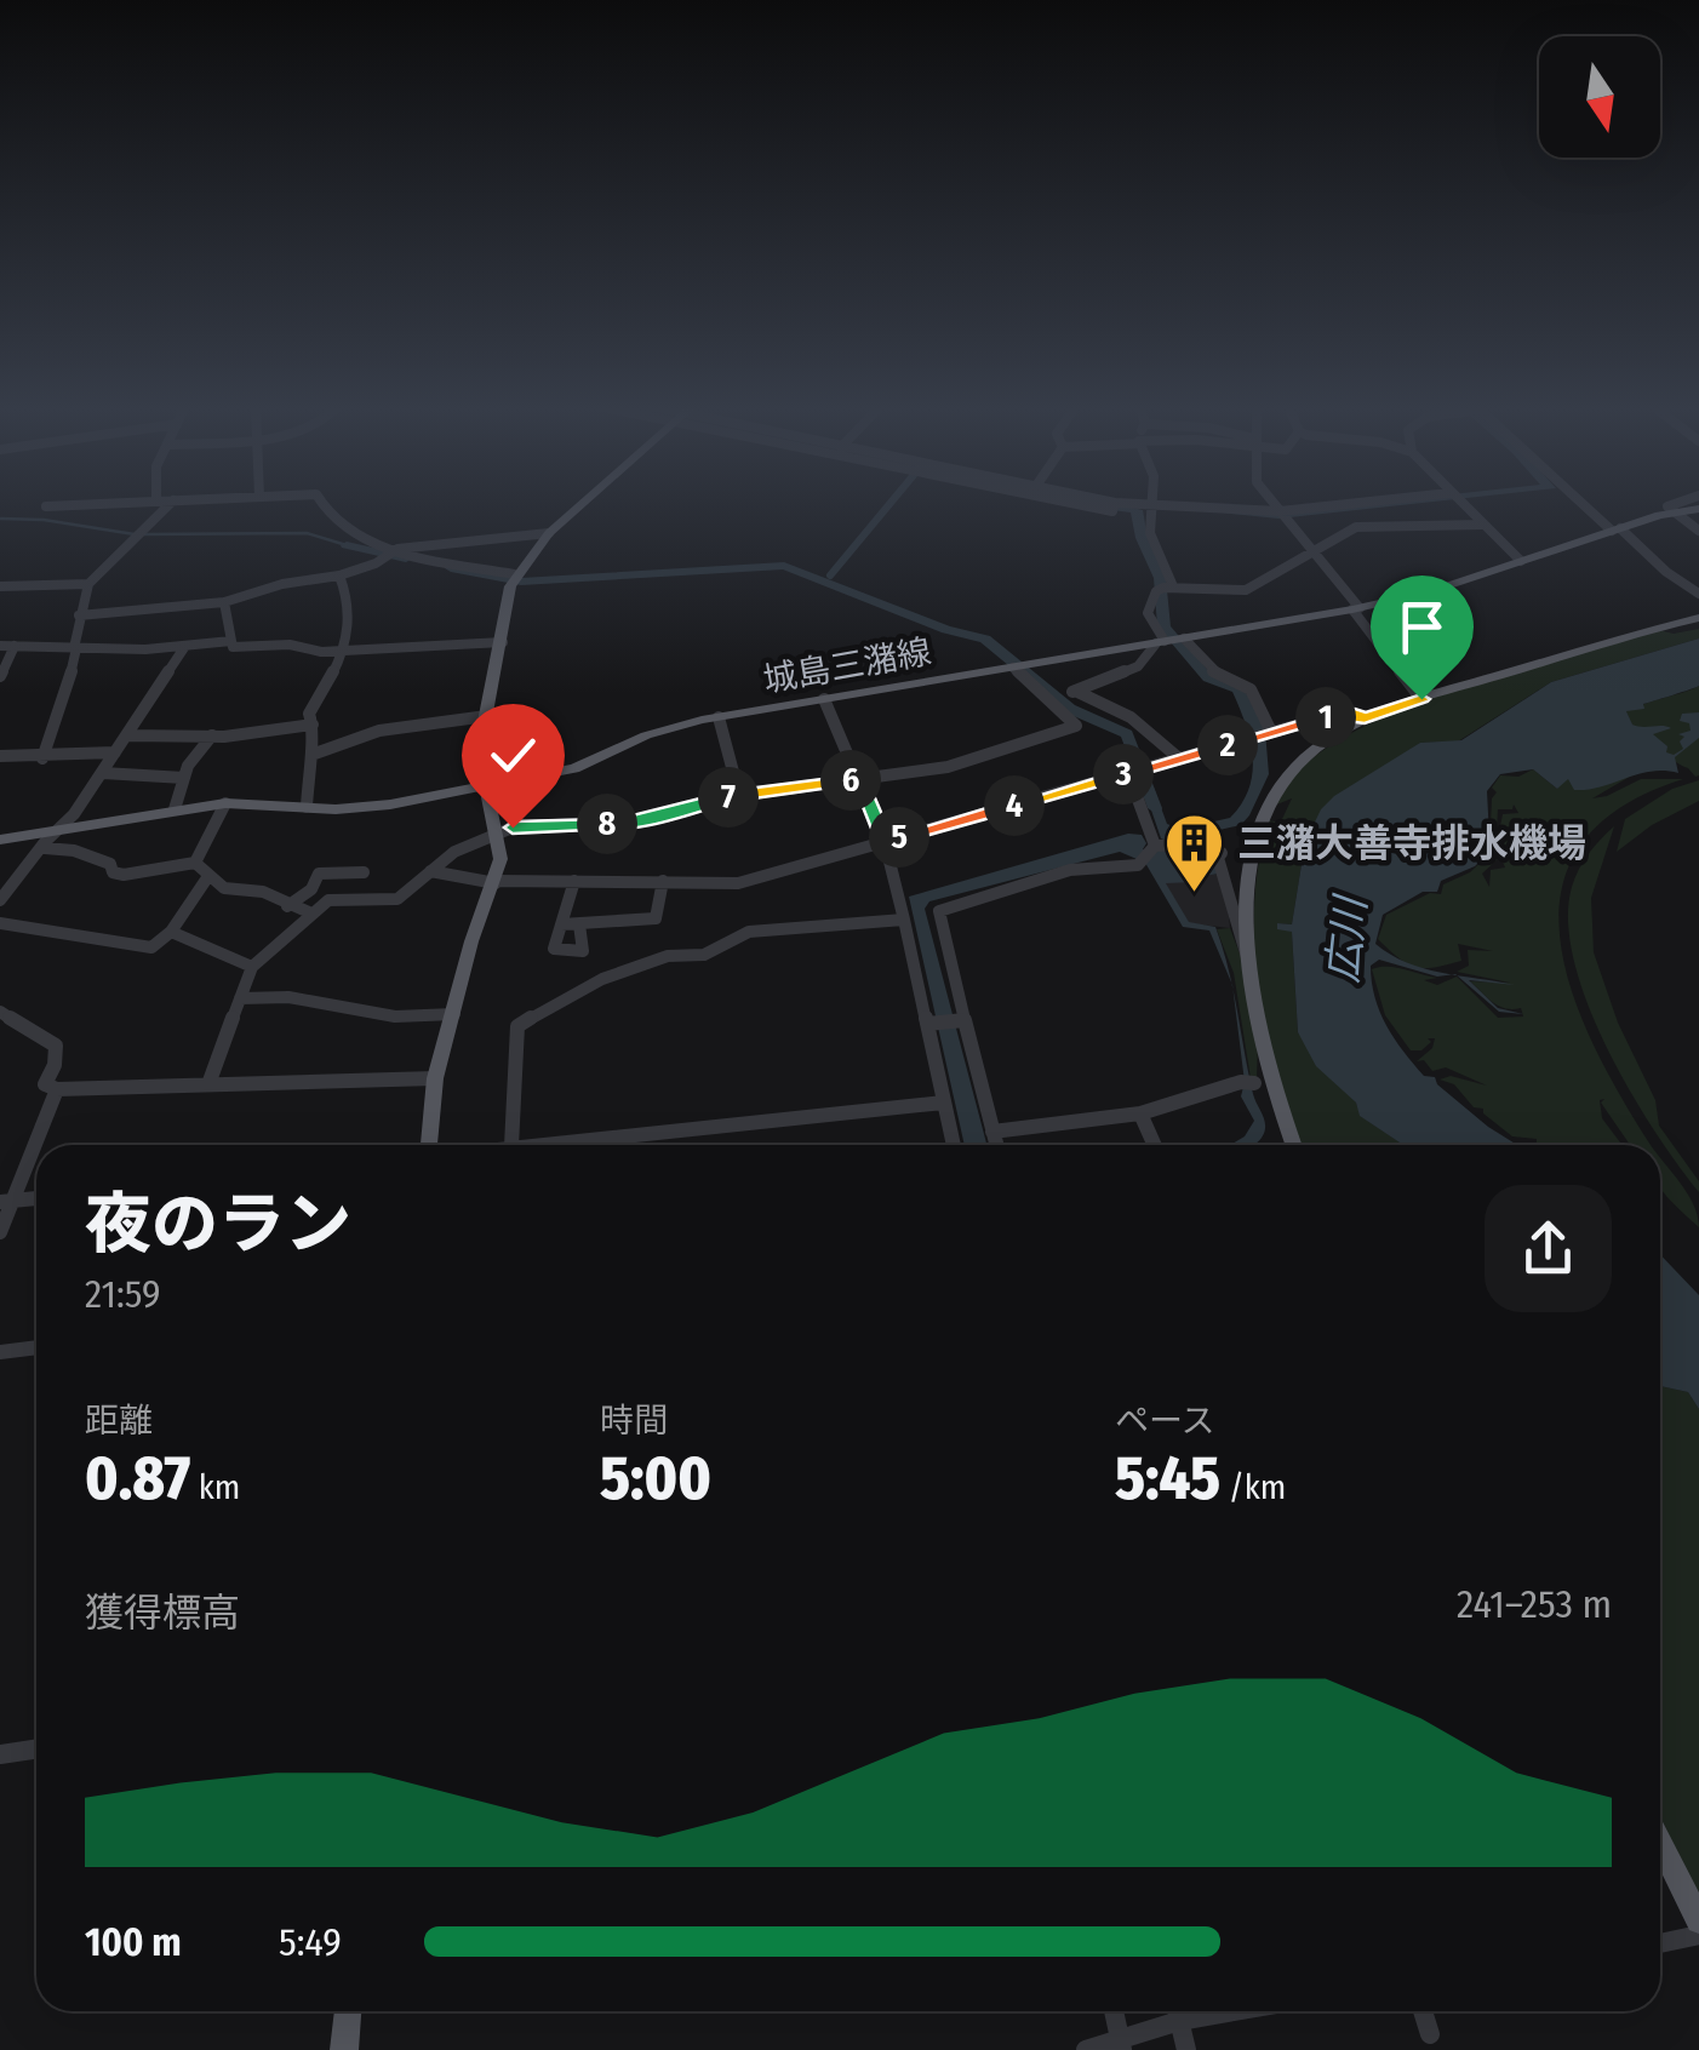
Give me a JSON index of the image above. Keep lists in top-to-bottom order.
{
  "streets": {
    "main road": ["城島三潴線"]
  },
  "water": ["広川"],
  "places": {
    "building": ["三潴大善寺排水機場"]
  },
  "north": "bottom",
  "page": {
    "pins": [
      "1",
      "2",
      "3",
      "6",
      "7",
      "4",
      "8",
      "5"
    ],
    "heading": ["夜のラン", "21:59"],
    "stats": [
      ["距離", "0.87 km"],
      ["時間", "5:00"],
      ["ペース", "5:45 /km"]
    ],
    "chart": ["獲得標高", "241–253 m"],
    "list": [
      {
        "name": "100 m",
        "note": "5:49"
      }
    ]
  }
}
